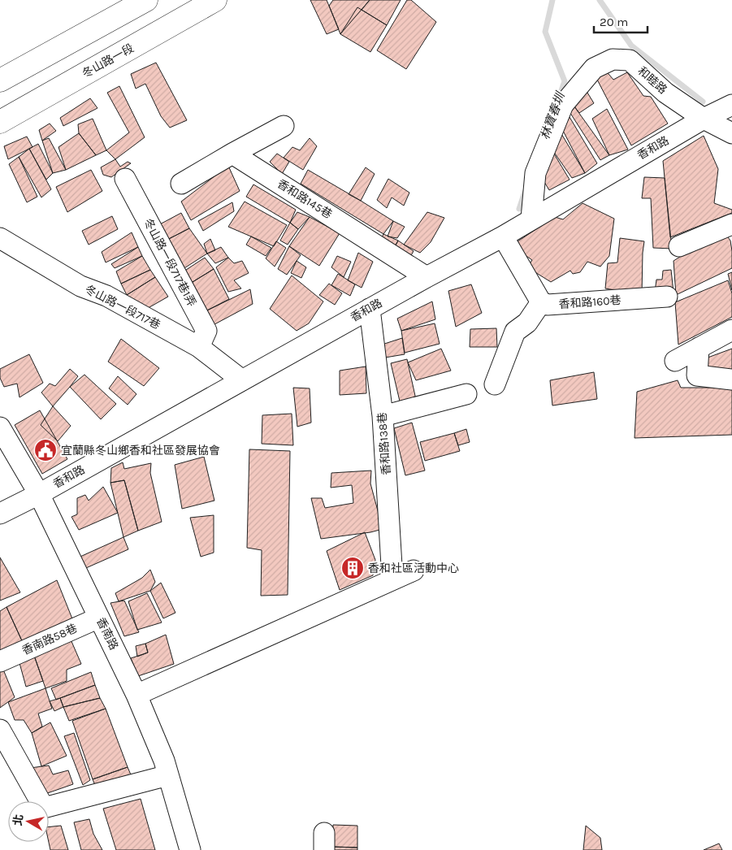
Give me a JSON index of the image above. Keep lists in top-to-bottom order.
{
  "streets": {
    "main road": ["冬山路一段"],
    "street": [
      "和睦路",
      "香和路",
      "香和路145巷",
      "冬山路一段717巷1弄",
      "香和路160巷",
      "冬山路一段717巷",
      "香和路138巷",
      "香南路",
      "香南路58巷"
    ]
  },
  "crossings": [
    ["和睦路", "香和路"],
    ["香和路", "香和路145巷"],
    ["香和路", "冬山路一段717巷"],
    ["香和路", "香和路138巷"],
    ["香和路", "香南路"],
    ["冬山路一段717巷1弄", "冬山路一段717巷"],
    ["香南路", "香南路58巷"]
  ],
  "water": ["林寶春圳"],
  "places": {
    "public building": ["宜蘭縣冬山鄉香和社區發展協會"],
    "building": ["香和社區活動中心"]
  },
  "scale_bar": "20 m",
  "north": "left"
}
